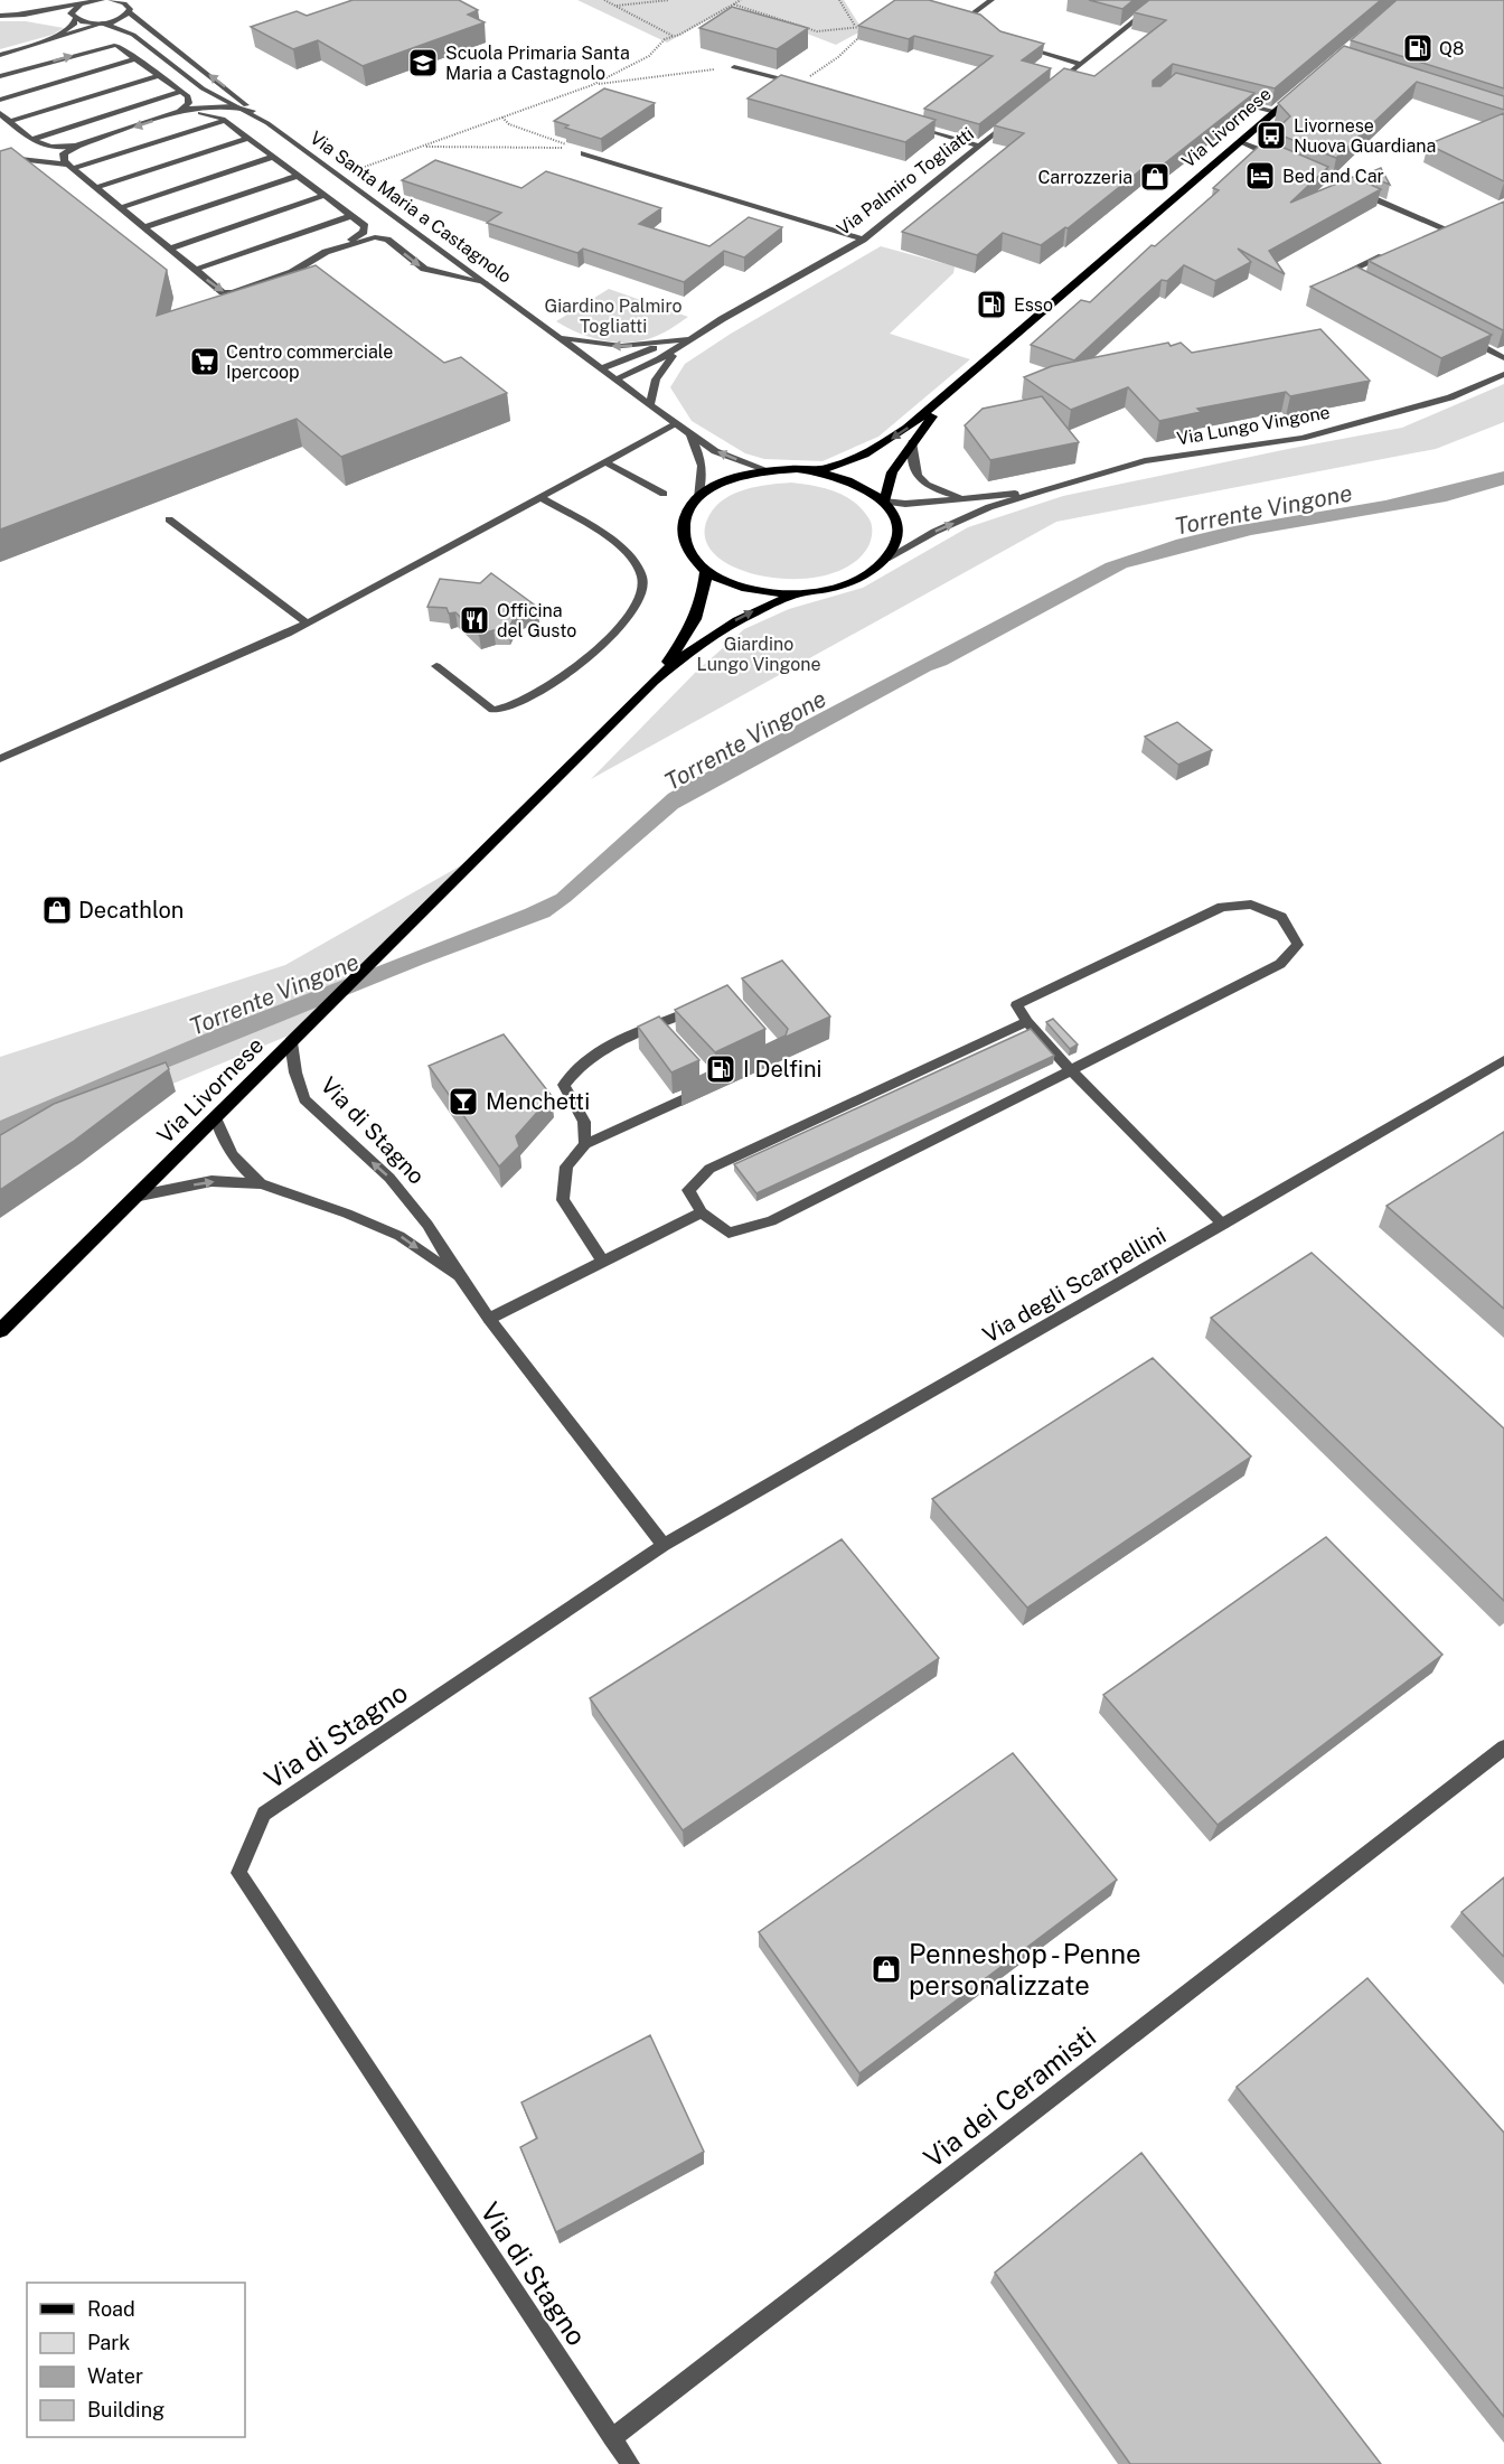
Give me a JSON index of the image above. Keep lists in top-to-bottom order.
{
  "streets": {
    "main road": ["Via Livornese"],
    "street": [
      "Via Palmiro Togliatti",
      "Via Santa Maria a Castagnolo",
      "Via Lungo Vingone",
      "Via di Stagno",
      "Via degli Scarpellini",
      "Via dei Ceramisti"
    ]
  },
  "crossings": [
    ["Via Livornese", "Via Santa Maria a Castagnolo"],
    ["Via Livornese", "Via Lungo Vingone"],
    ["Via Livornese", "Via di Stagno"],
    ["Via Palmiro Togliatti", "Via Santa Maria a Castagnolo"],
    ["Via Santa Maria a Castagnolo", "Via Lungo Vingone"],
    ["Via di Stagno", "Via degli Scarpellini"],
    ["Via di Stagno", "Via dei Ceramisti"]
  ],
  "water": ["Torrente Vingone"],
  "parks": ["Giardino Palmiro Togliatti", "Giardino Lungo Vingone"],
  "places": {
    "fuel station": ["Q8", "Esso", "I Delfini"],
    "school or university": ["Scuola Primaria Santa Maria a Castagnolo"],
    "bus stop": ["Livornese Nuova Guardiana"],
    "hotel": ["Bed and Car"],
    "shop": ["Carrozzeria", "Decathlon", "Penneshop - Penne personalizzate"],
    "supermarket": ["Centro commerciale Ipercoop"],
    "restaurant": ["Officina del Gusto"],
    "bar": ["Menchetti"]
  },
  "legend": [
    "Road",
    "Park",
    "Water",
    "Building"
  ]
}
